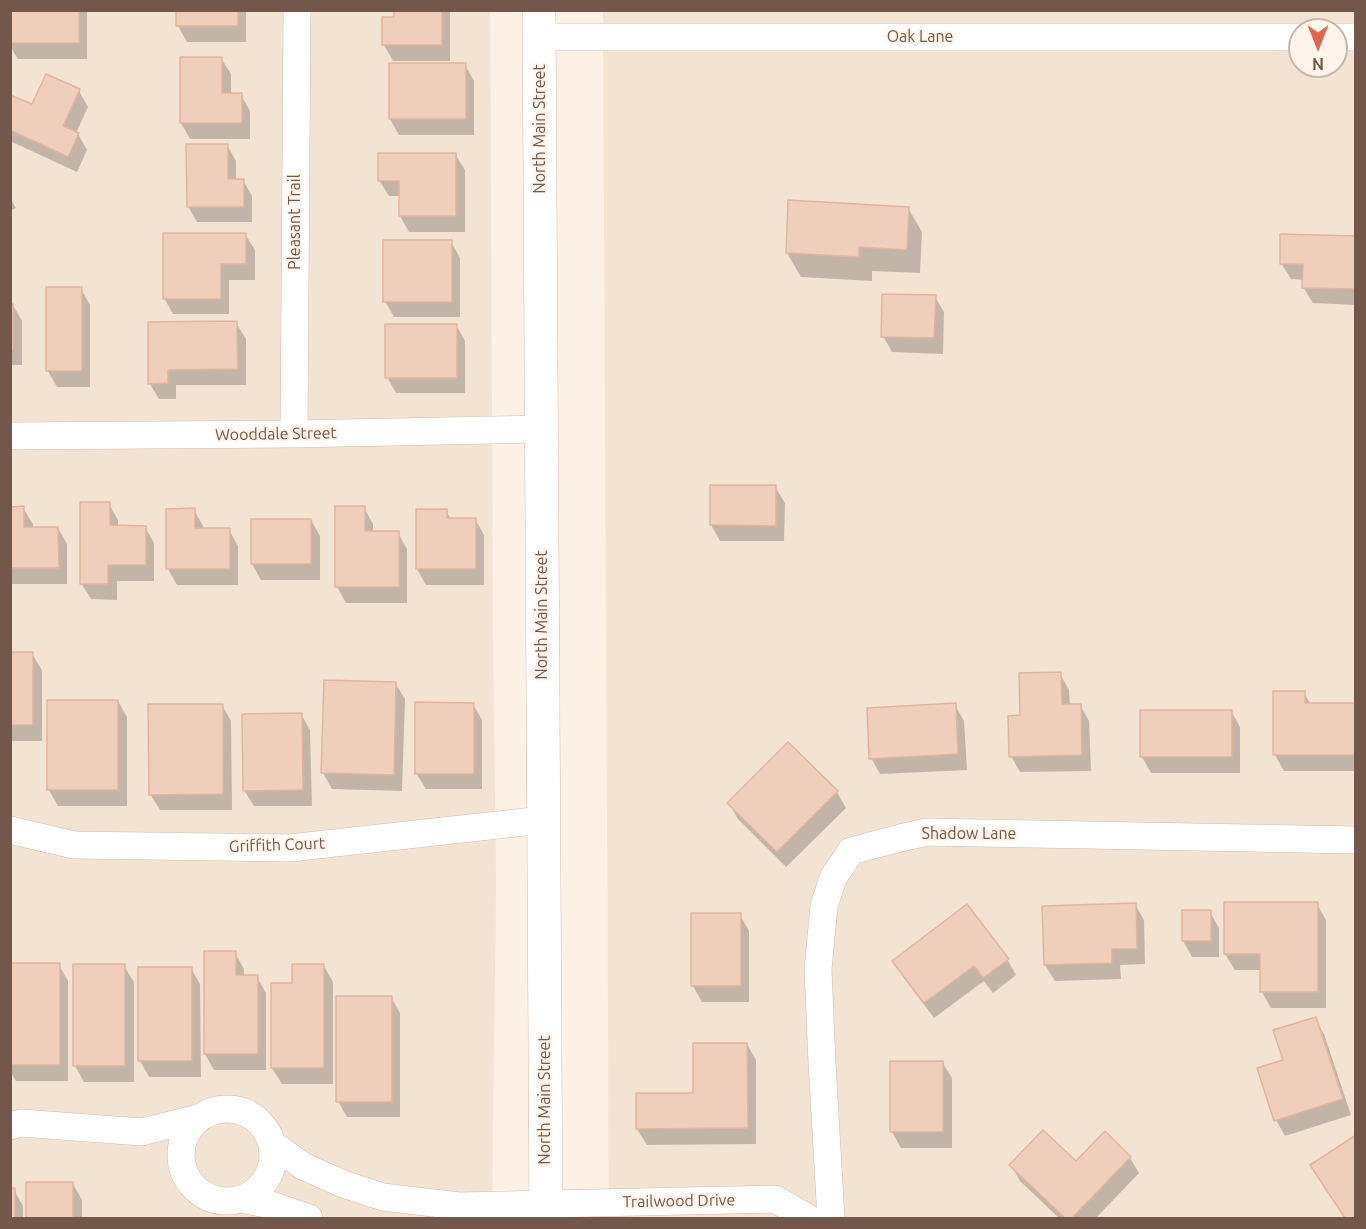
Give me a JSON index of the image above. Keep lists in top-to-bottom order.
{
  "streets": {
    "main road": ["North Main Street"],
    "street": [
      "Oak Lane",
      "Pleasant Trail",
      "Wooddale Street",
      "Shadow Lane",
      "Griffith Court",
      "Trailwood Drive"
    ]
  },
  "crossings": [
    ["Oak Lane", "North Main Street"],
    ["North Main Street", "Wooddale Street"],
    ["North Main Street", "Griffith Court"],
    ["North Main Street", "Trailwood Drive"],
    ["Pleasant Trail", "Wooddale Street"]
  ],
  "north": "bottom"
}
